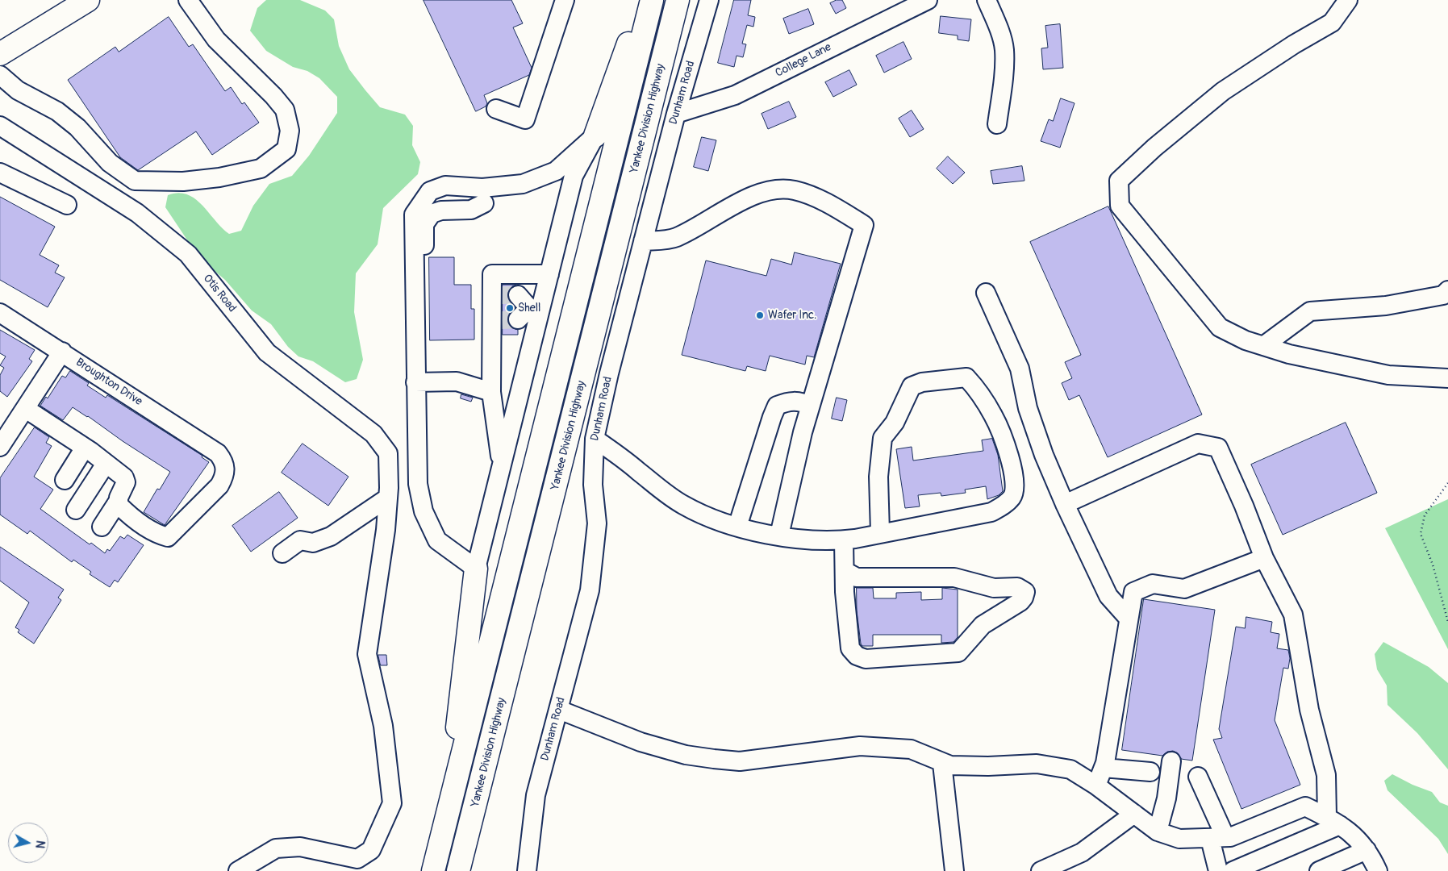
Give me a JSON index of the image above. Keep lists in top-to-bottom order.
{
  "streets": {
    "main road": ["Yankee Division Highway"],
    "street": [
      "College Lane",
      "Dunham Road",
      "Otis Road",
      "Broughton Drive"
    ]
  },
  "crossings": [
    ["College Lane", "Dunham Road"]
  ],
  "places": ["Shell", "Wafer Inc."],
  "north": "right"
}
